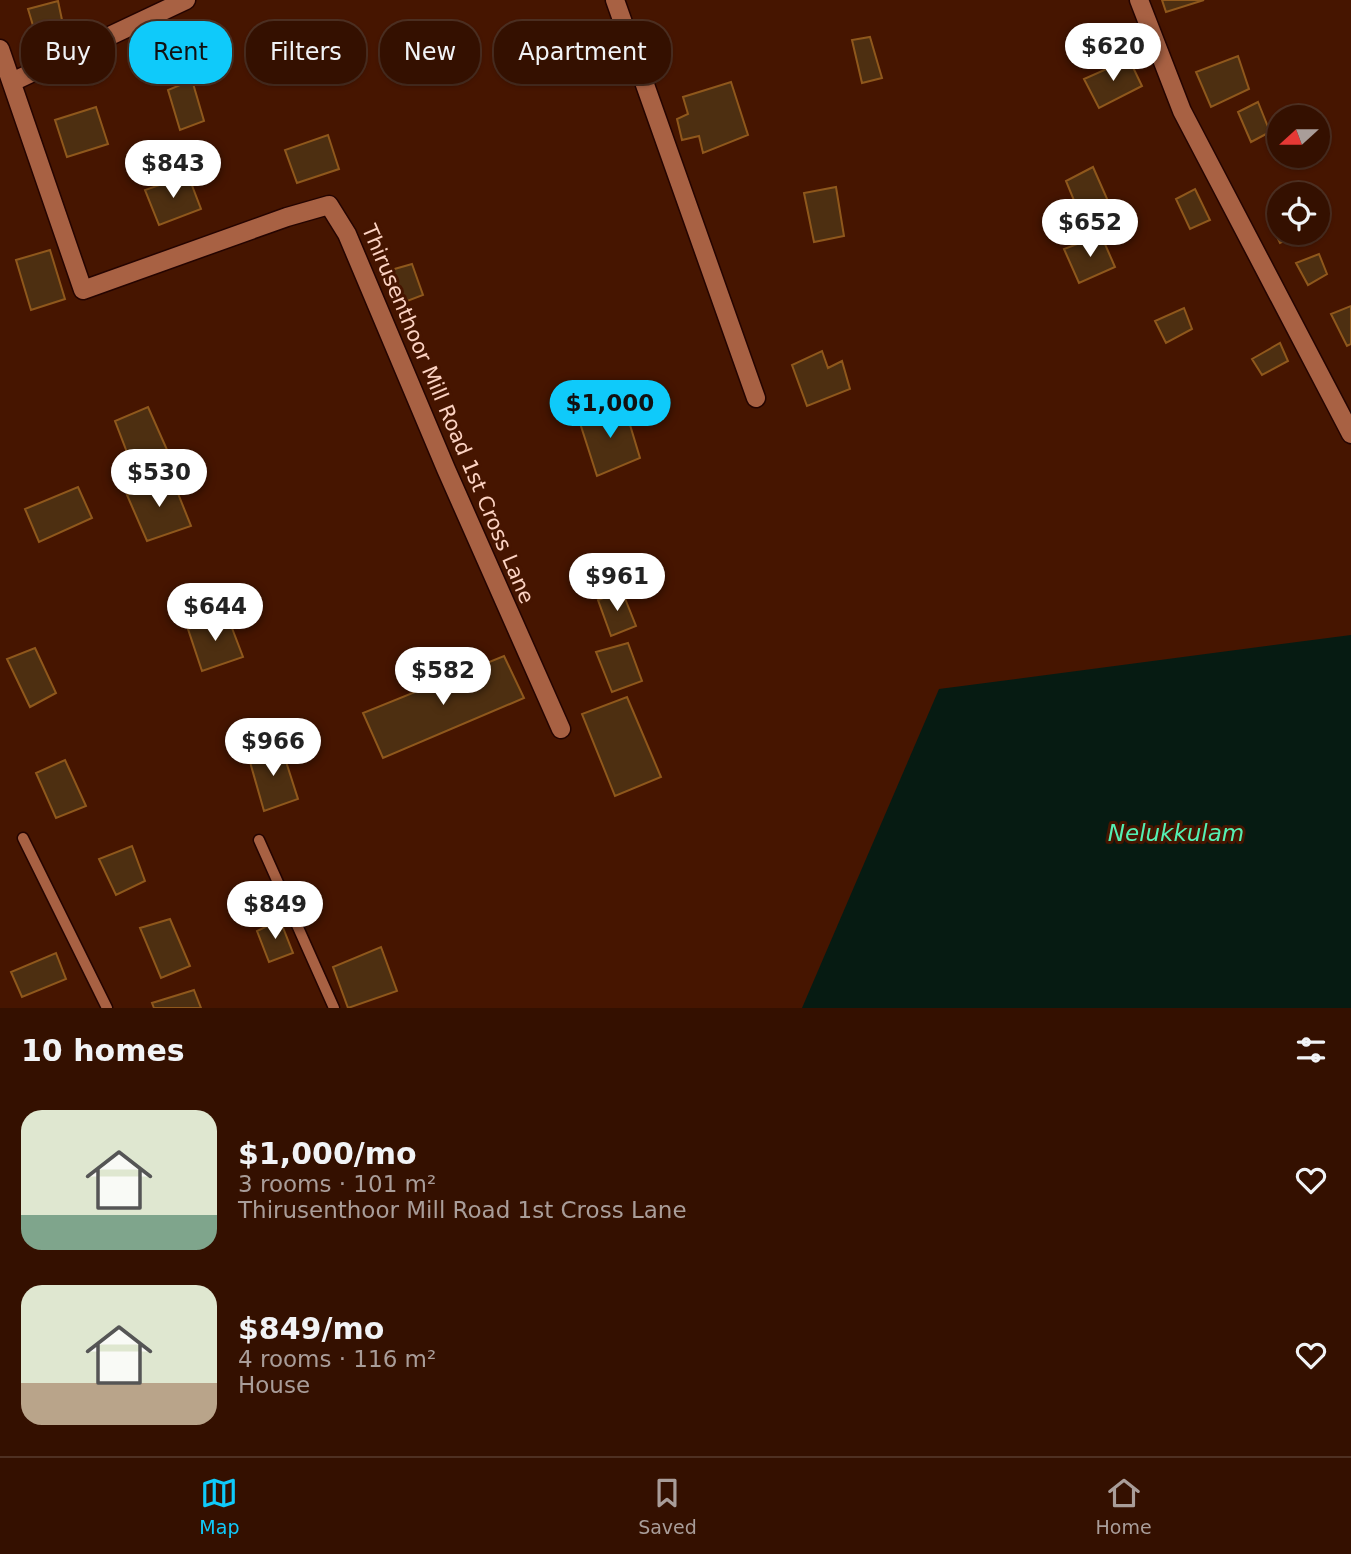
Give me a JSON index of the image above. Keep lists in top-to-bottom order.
{
  "streets": {
    "street": ["Thirusenthoor Mill Road 1st Cross Lane"]
  },
  "water": ["Nelukkulam"],
  "north": "left",
  "page": {
    "chip": [
      "Buy",
      "Rent",
      "Filters",
      "New",
      "Apartment"
    ],
    "price": [
      "$620",
      "$843",
      "$652",
      "$1,000",
      "$530",
      "$961",
      "$644",
      "$582",
      "$966",
      "$849"
    ],
    "heading": "10 homes",
    "list": [
      {
        "name": "$1,000/mo",
        "note": "3 rooms · 101 m² · Thirusenthoor Mill Road 1st Cross Lane"
      },
      {
        "name": "$849/mo",
        "note": "4 rooms · 116 m² · House"
      }
    ],
    "tabs": ["Map", "Saved", "Home"]
  }
}
